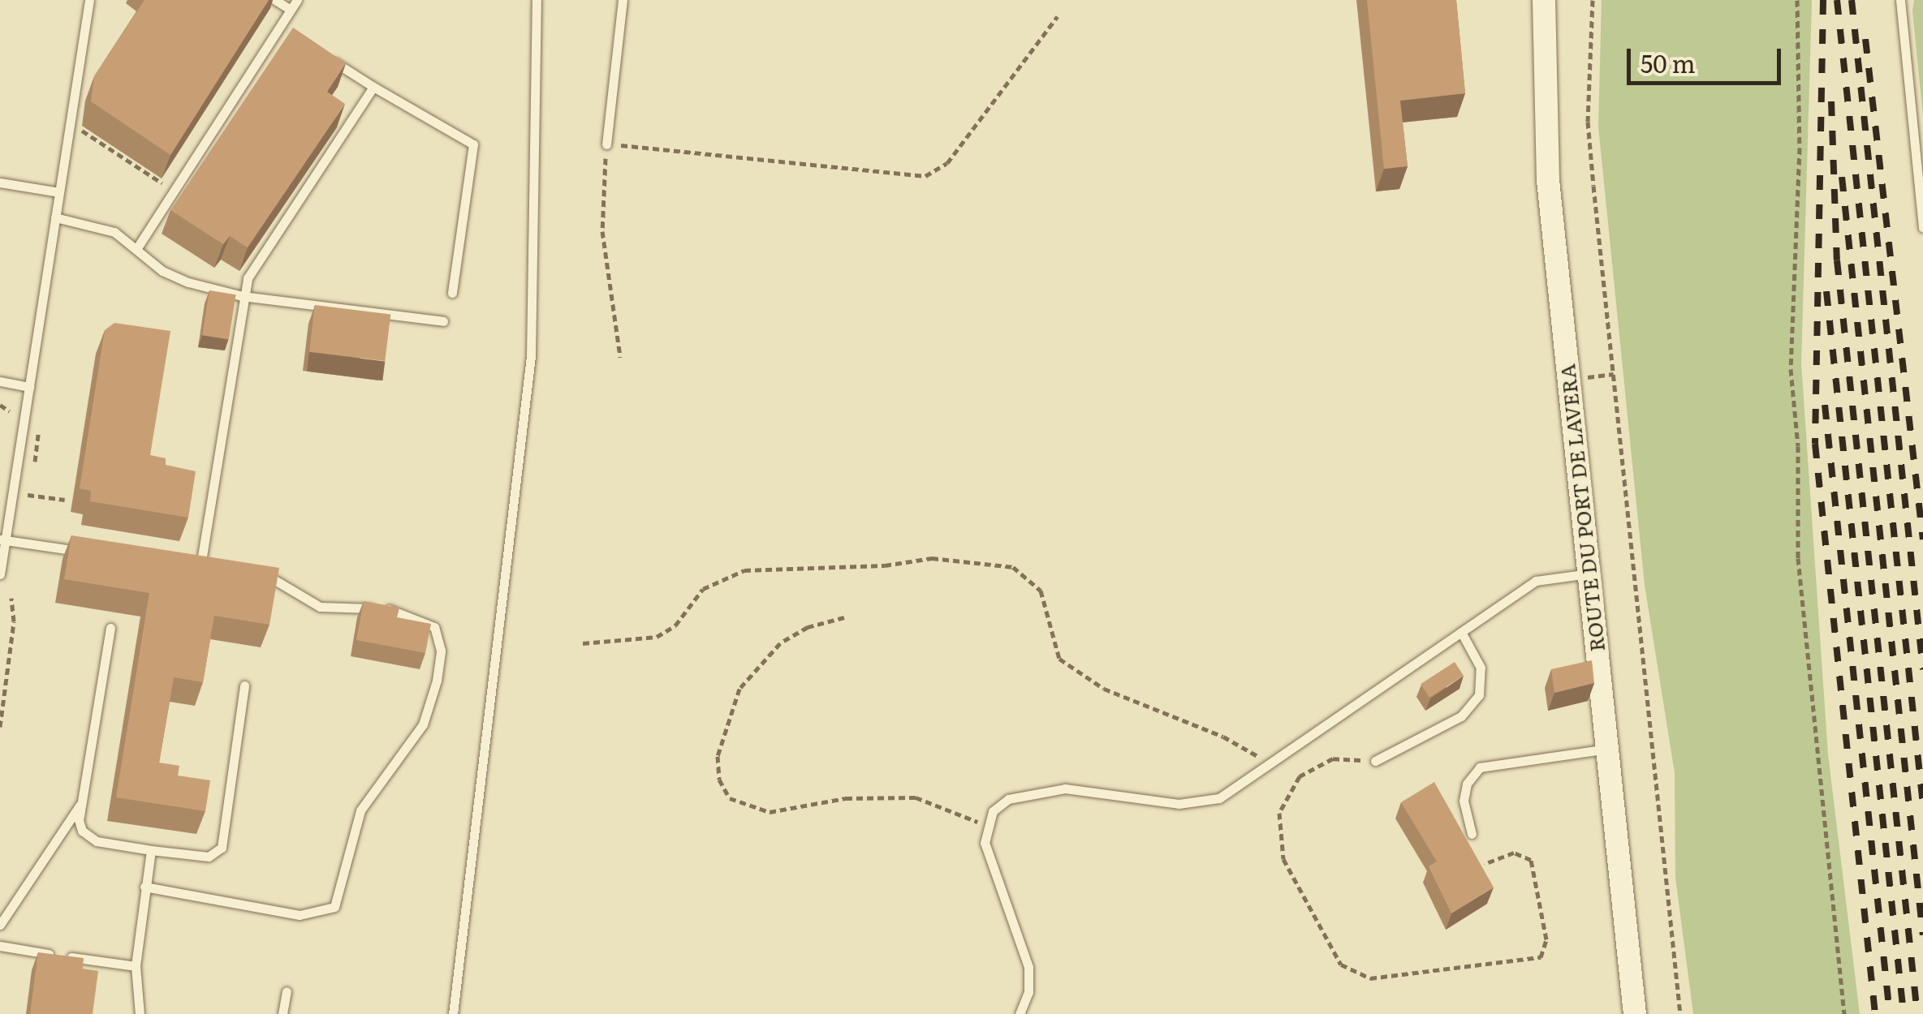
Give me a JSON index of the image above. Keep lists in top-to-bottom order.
{
  "streets": {
    "street": ["ROUTE DU PORT DE LAVERA"]
  },
  "scale_bar": "50 m"
}
